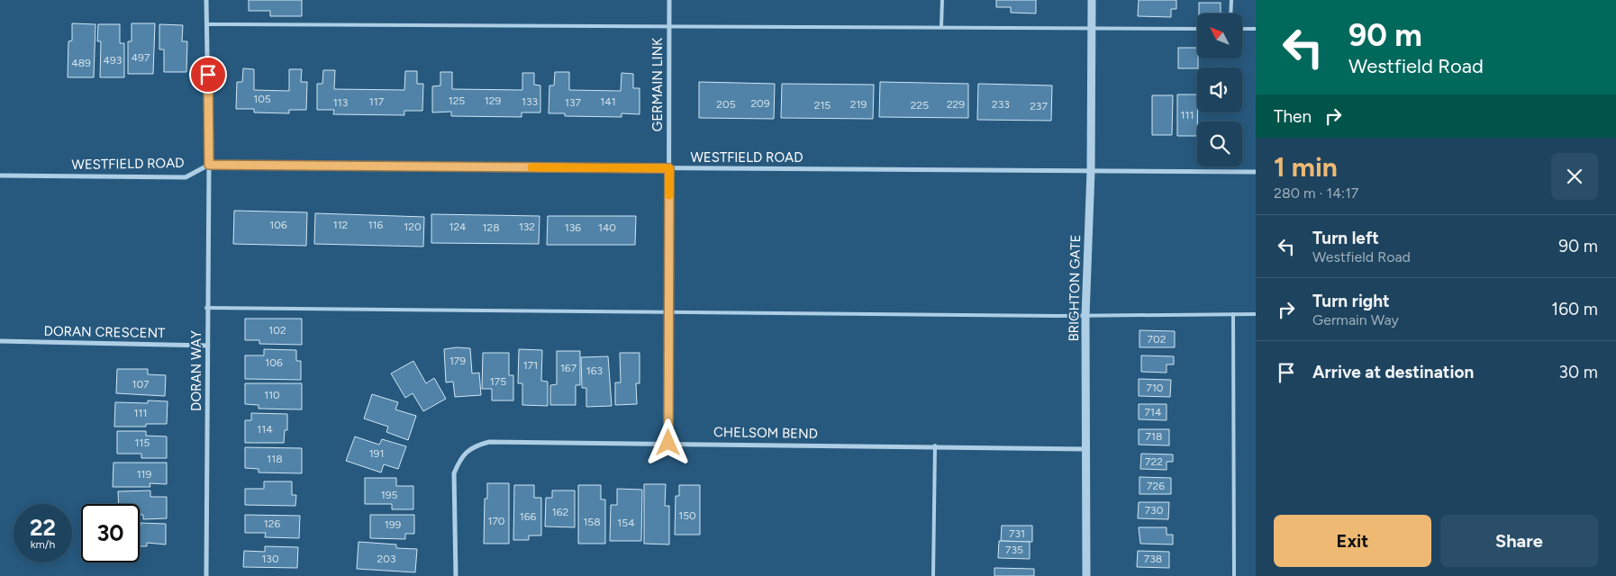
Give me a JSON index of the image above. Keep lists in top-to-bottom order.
{
  "streets": {
    "street": [
      "GERMAIN LINK",
      "WESTFIELD ROAD",
      "BRIGHTON GATE",
      "DORAN CRESCENT",
      "DORAN WAY",
      "CHELSOM BEND"
    ]
  },
  "crossings": [
    ["GERMAIN LINK", "WESTFIELD ROAD"],
    ["GERMAIN LINK", "CHELSOM BEND"],
    ["WESTFIELD ROAD", "BRIGHTON GATE"],
    ["WESTFIELD ROAD", "DORAN WAY"],
    ["BRIGHTON GATE", "CHELSOM BEND"],
    ["DORAN CRESCENT", "DORAN WAY"]
  ],
  "house_numbers": [
    "497",
    "493",
    "489",
    "105",
    "125",
    "129",
    "117",
    "133",
    "141",
    "113",
    "137",
    "209",
    "205",
    "219",
    "229",
    "233",
    "215",
    "225",
    "237",
    "111",
    "106",
    "112",
    "116",
    "120",
    "124",
    "132",
    "128",
    "136",
    "140",
    "102",
    "702",
    "179",
    "106",
    "171",
    "167",
    "163",
    "175",
    "107",
    "710",
    "110",
    "714",
    "111",
    "114",
    "718",
    "115",
    "191",
    "118",
    "722",
    "119",
    "726",
    "195",
    "730",
    "162",
    "150",
    "166",
    "170",
    "158",
    "154",
    "126",
    "199",
    "731",
    "735",
    "130",
    "203",
    "738"
  ],
  "north": "top left",
  "page": {
    "turn": ["90 m", "Westfield Road"],
    "then": "Then",
    "heading": ["1 min", "280 m · 14:17"],
    "list": [
      {
        "name": "Turn left",
        "note": "Westfield Road",
        "value": "90 m"
      },
      {
        "name": "Turn right",
        "note": "Germain Way",
        "value": "160 m"
      },
      {
        "name": "Arrive at destination",
        "value": "30 m"
      }
    ],
    "speed": "22 km/h",
    "limit": "30",
    "buttons": ["Exit", "Share"]
  }
}
